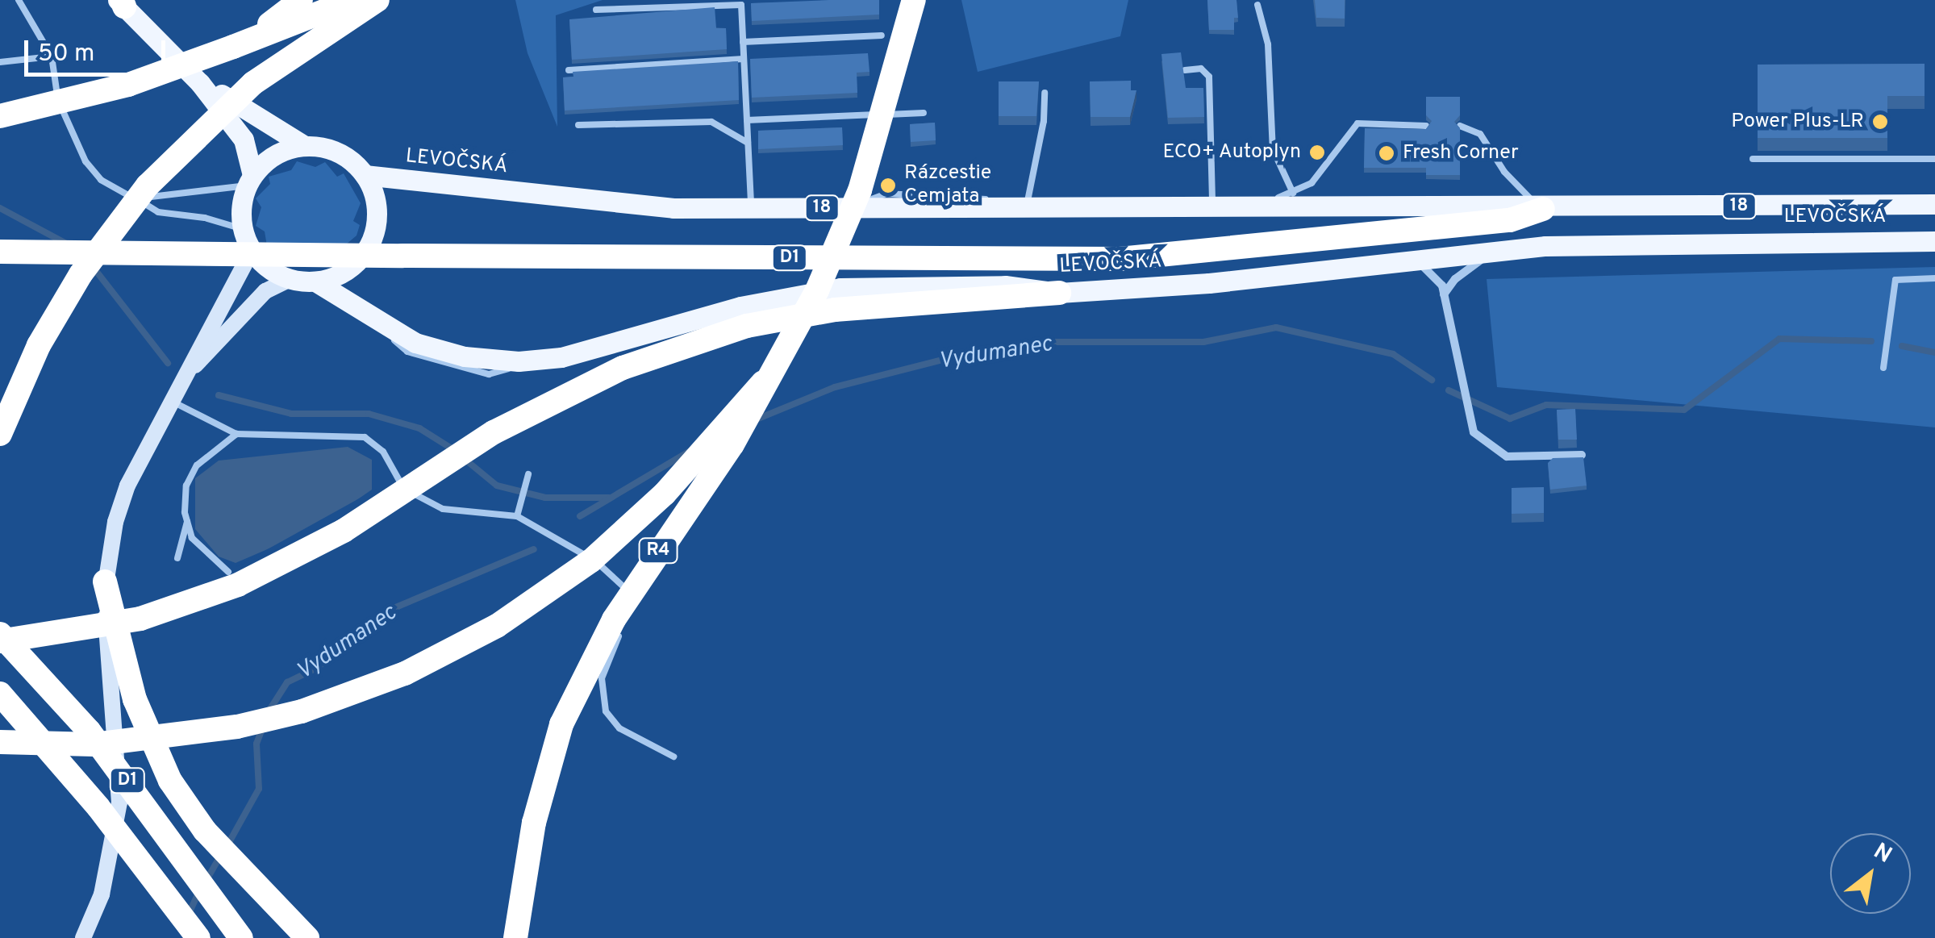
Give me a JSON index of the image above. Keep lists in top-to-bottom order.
{
  "streets": {
    "highway": ["D1", "R4"],
    "main road": ["LEVOČSKÁ", "18"]
  },
  "crossings": [
    ["LEVOČSKÁ", "D1"]
  ],
  "water": ["Vydumanec"],
  "places": [
    "Power Plus-LR",
    "ECO+ Autoplyn",
    "Fresh Corner",
    "Rázcestie Cemjata"
  ],
  "scale_bar": "50 m",
  "north": "top right"
}
